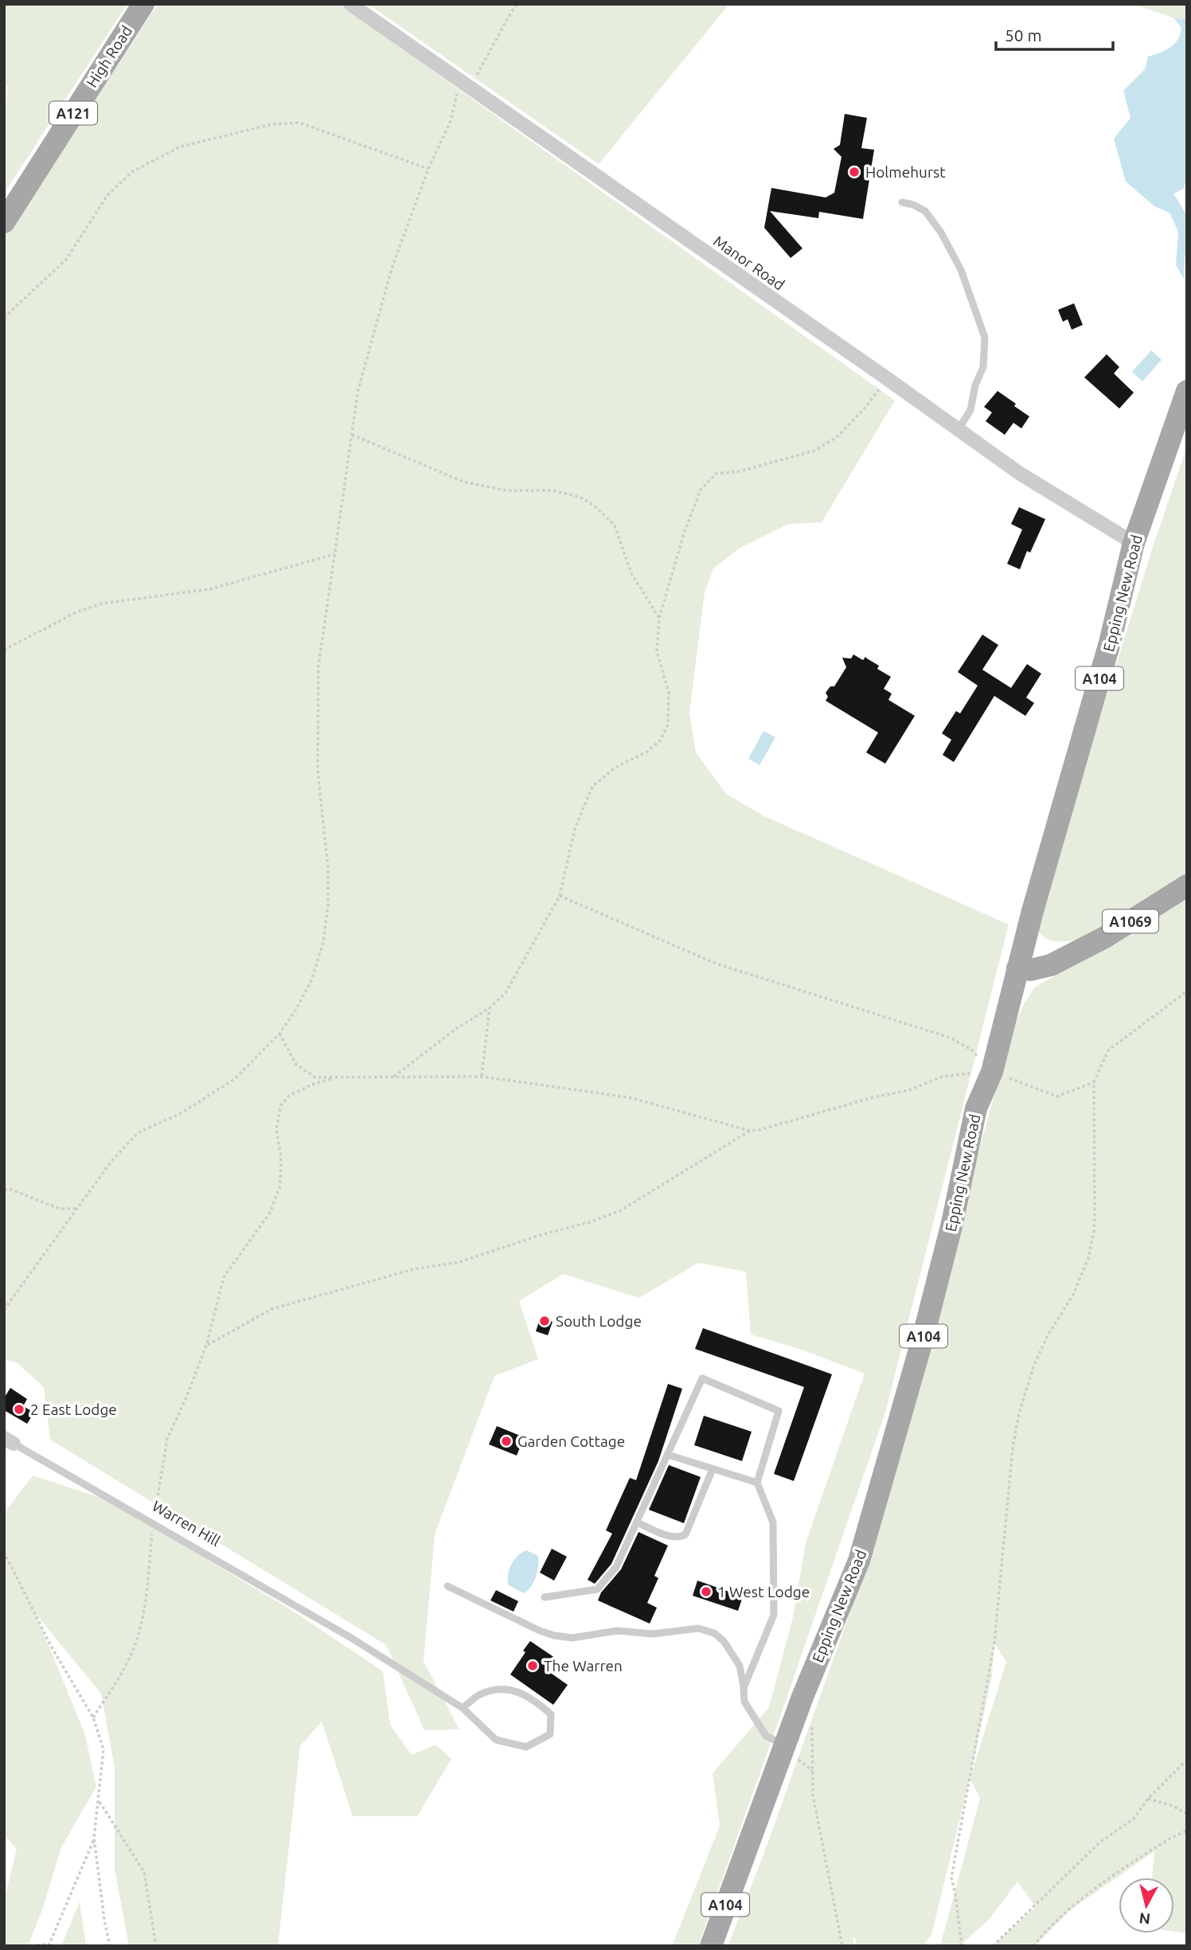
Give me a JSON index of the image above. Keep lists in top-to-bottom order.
{
  "streets": {
    "main road": [
      "High Road",
      "A121",
      "Epping New Road",
      "A104",
      "A1069"
    ],
    "street": ["Manor Road"],
    "lane": ["Warren Hill"]
  },
  "crossings": [
    ["Manor Road", "Epping New Road"],
    ["Epping New Road", "A1069"]
  ],
  "places": [
    "Holmehurst",
    "South Lodge",
    "2 East Lodge",
    "Garden Cottage",
    "1 West Lodge",
    "The Warren"
  ],
  "scale_bar": "50 m",
  "north": "bottom"
}
